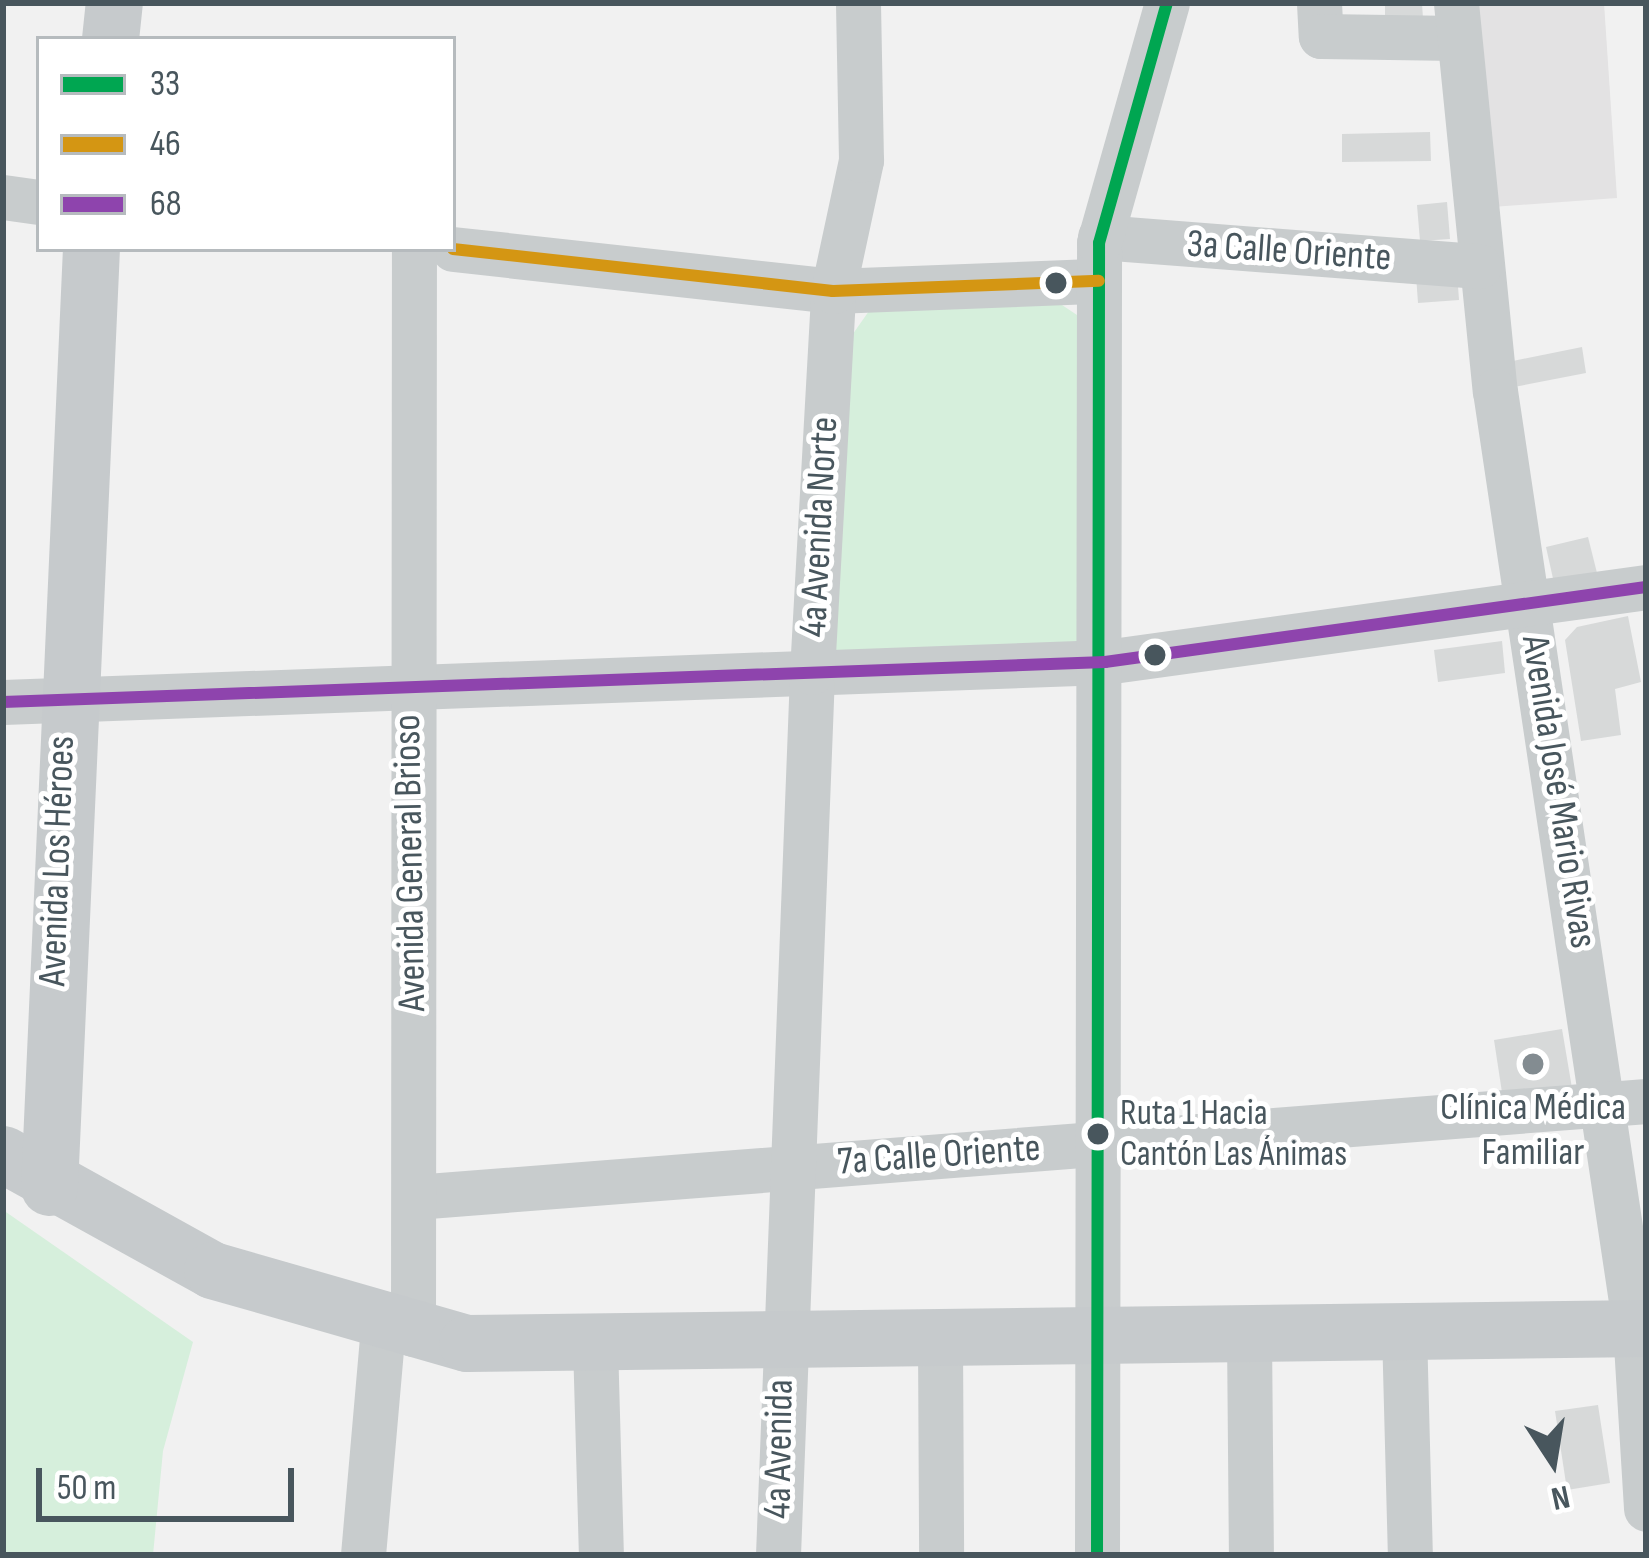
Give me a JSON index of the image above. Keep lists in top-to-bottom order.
{
  "streets": {
    "main road": ["Avenida Los Héroes"],
    "street": [
      "3a Calle Oriente",
      "4a Avenida Norte",
      "Avenida José Mario Rivas",
      "Avenida General Brioso",
      "7a Calle Oriente",
      "4a Avenida"
    ]
  },
  "crossings": [
    ["3a Calle Oriente", "4a Avenida Norte"],
    ["3a Calle Oriente", "Avenida José Mario Rivas"],
    ["4a Avenida Norte", "7a Calle Oriente"],
    ["4a Avenida Norte", "4a Avenida"],
    ["Avenida José Mario Rivas", "7a Calle Oriente"],
    ["Avenida General Brioso", "7a Calle Oriente"]
  ],
  "places": ["Clínica Médica Familiar", "Ruta 1 Hacia Cantón Las Ánimas"],
  "lines": ["transit line 33", "transit line 46", "transit line 68"],
  "legend": ["33", "46", "68"],
  "scale_bar": "50 m",
  "north": "bottom"
}
